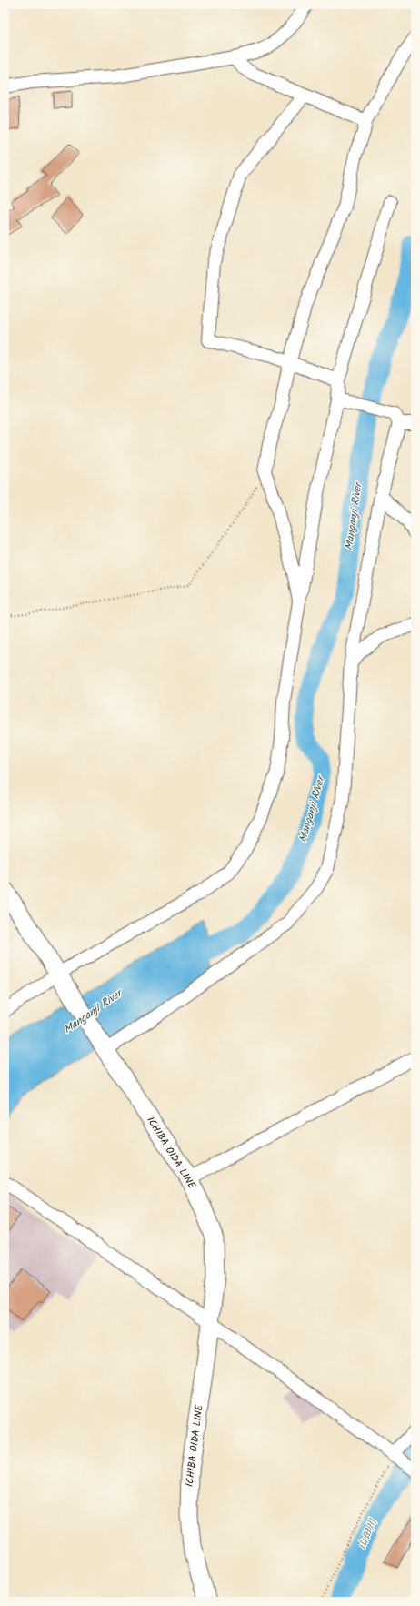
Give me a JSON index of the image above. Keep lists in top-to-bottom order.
{
  "streets": {
    "main road": ["ICHIBA OIDA LINE"]
  },
  "water": ["Manganji River", "山田川"]
}
